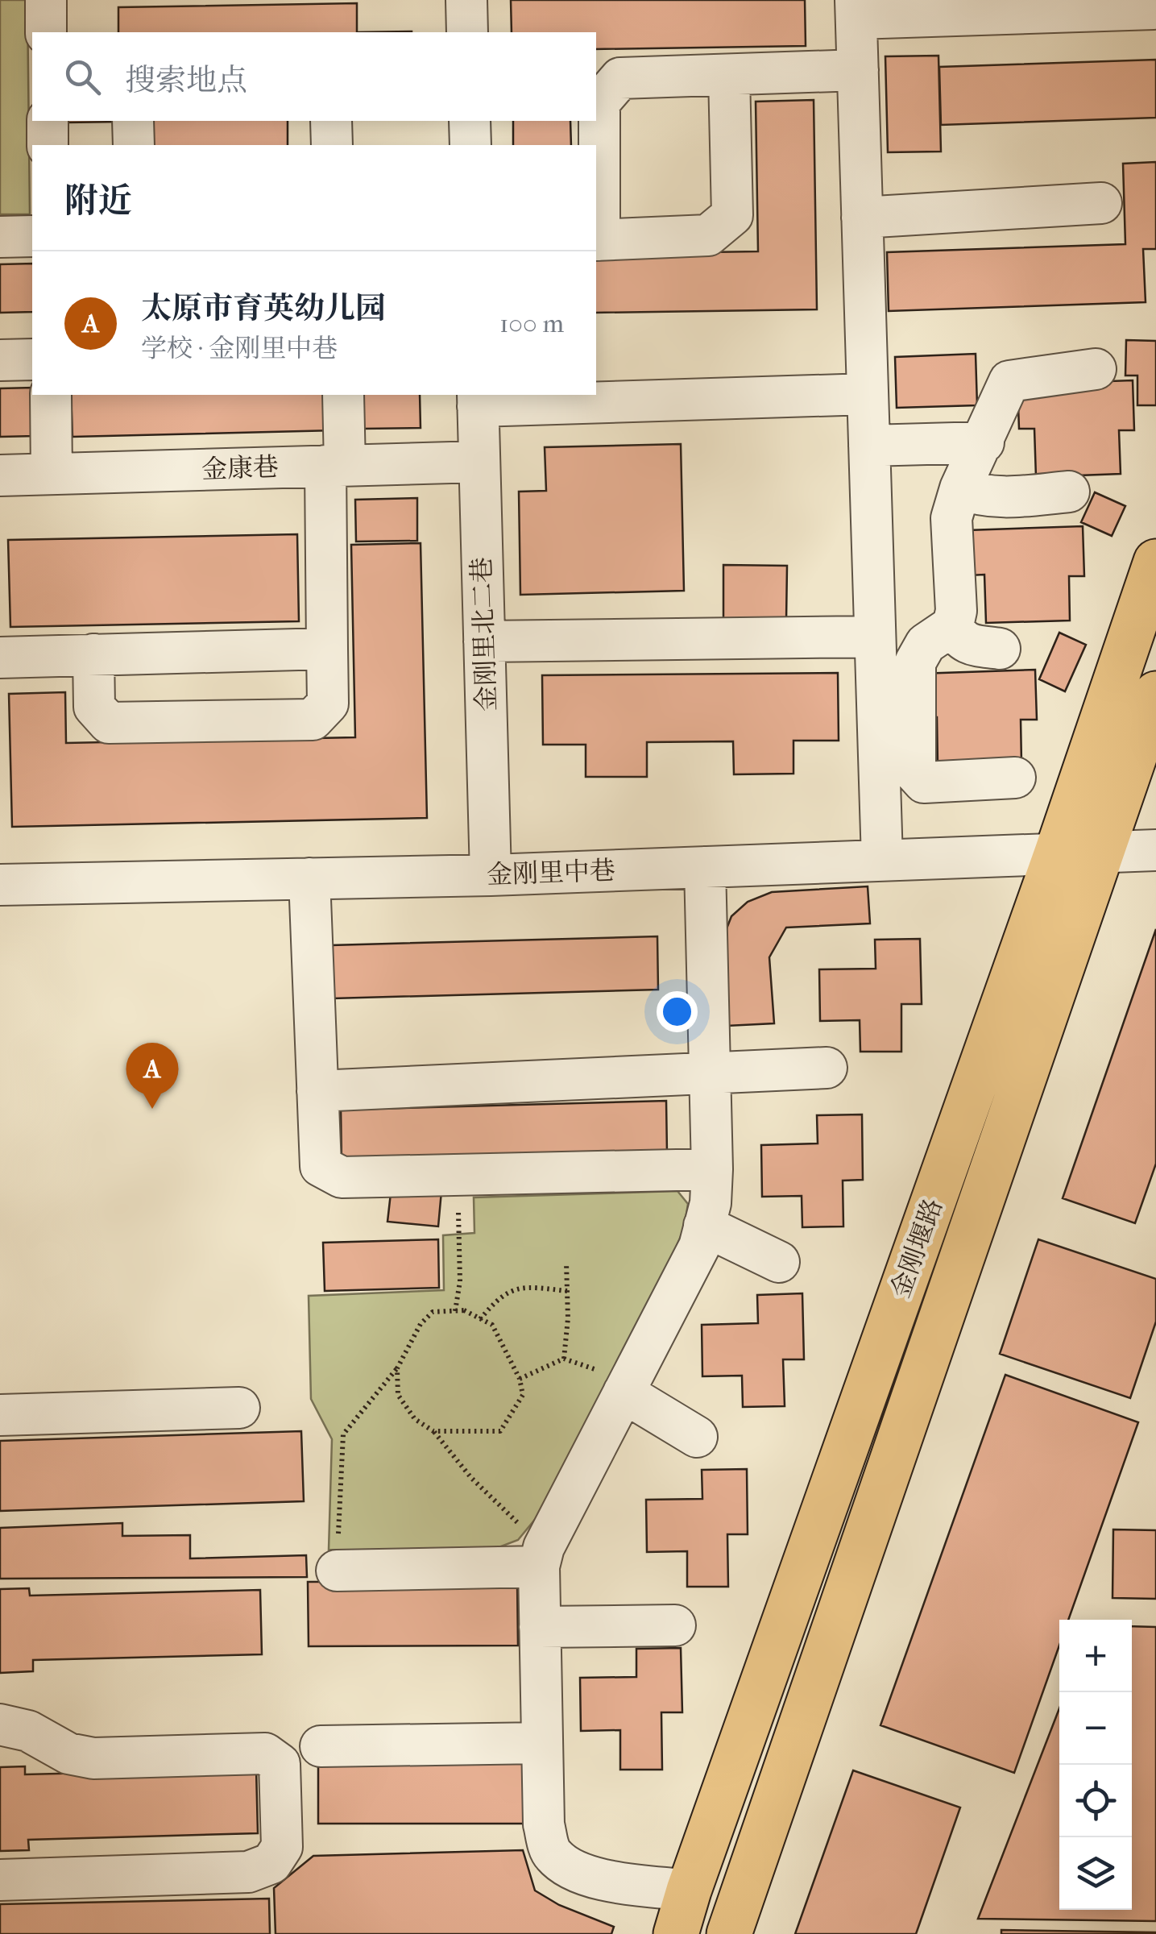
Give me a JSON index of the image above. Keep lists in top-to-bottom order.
{
  "streets": {
    "main road": ["金刚堰路"],
    "street": ["金康巷", "金刚里北二巷", "金刚里中巷"]
  },
  "crossings": [
    ["金康巷", "金刚里北二巷"],
    ["金刚里北二巷", "金刚里中巷"],
    ["金刚里中巷", "金刚堰路"]
  ],
  "page": {
    "search": "搜索地点",
    "heading": "附近",
    "list": [
      {
        "mark": "A",
        "name": "太原市育英幼儿园",
        "note": "学校 · 金刚里中巷",
        "value": "100 m"
      }
    ],
    "pins": "A",
    "map_buttons": ["+", "−"]
  }
}
